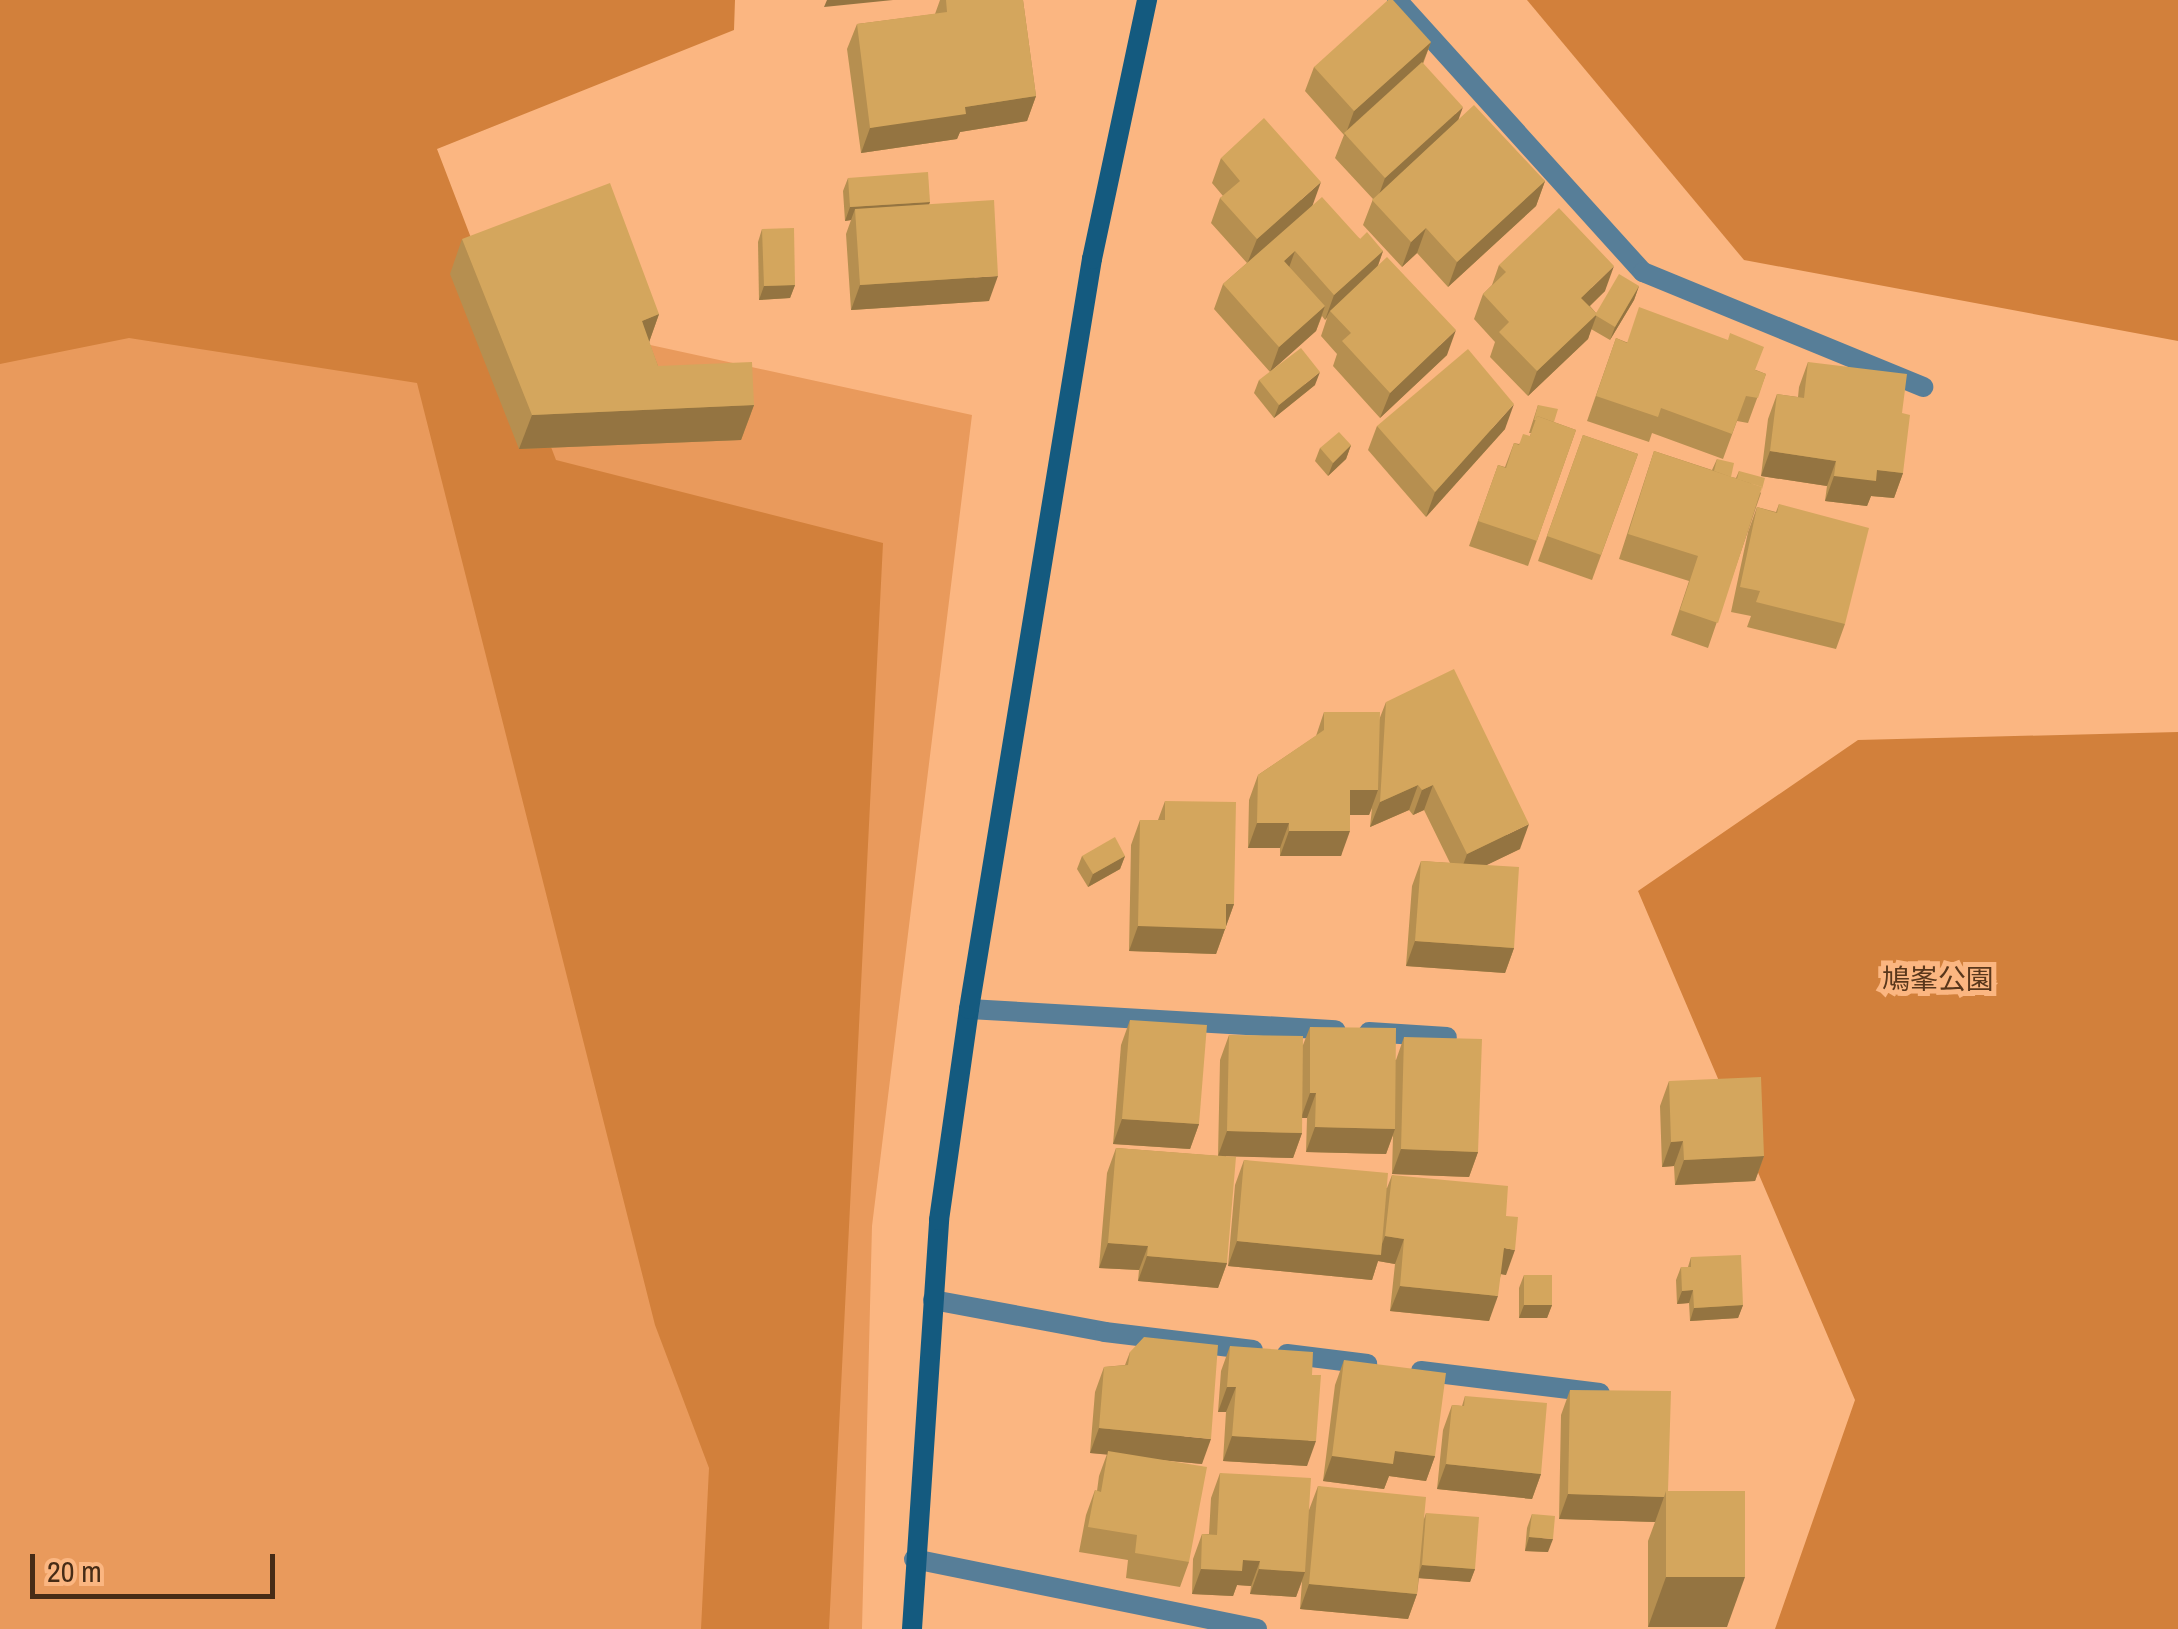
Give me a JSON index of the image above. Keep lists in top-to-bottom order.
{
  "parks": ["鳩峯公園"],
  "scale_bar": "20 m"
}
